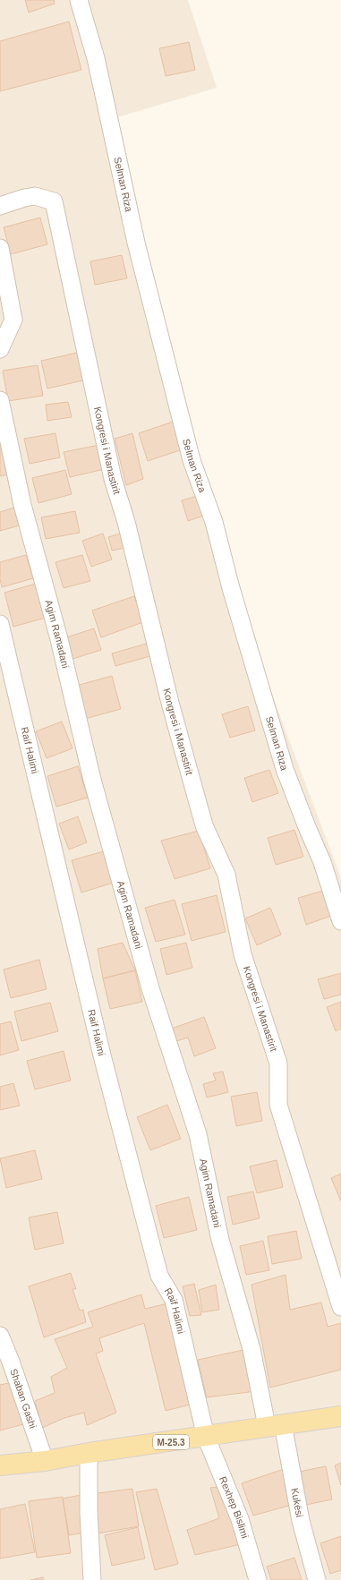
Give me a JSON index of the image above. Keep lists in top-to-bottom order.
{
  "streets": {
    "main road": ["M-25.3"],
    "street": [
      "Selman Riza",
      "Kongresi i Manastirit",
      "Agim Ramadani",
      "Raif Halimi",
      "Shaban Gashi",
      "Kukësi",
      "Rexhep Bislimi"
    ]
  },
  "crossings": [
    ["Agim Ramadani", "M-25.3"],
    ["Agim Ramadani", "Kukësi"],
    ["Raif Halimi", "M-25.3"],
    ["Raif Halimi", "Rexhep Bislimi"],
    ["Shaban Gashi", "M-25.3"],
    ["M-25.3", "Kukësi"],
    ["M-25.3", "Rexhep Bislimi"]
  ]
}
